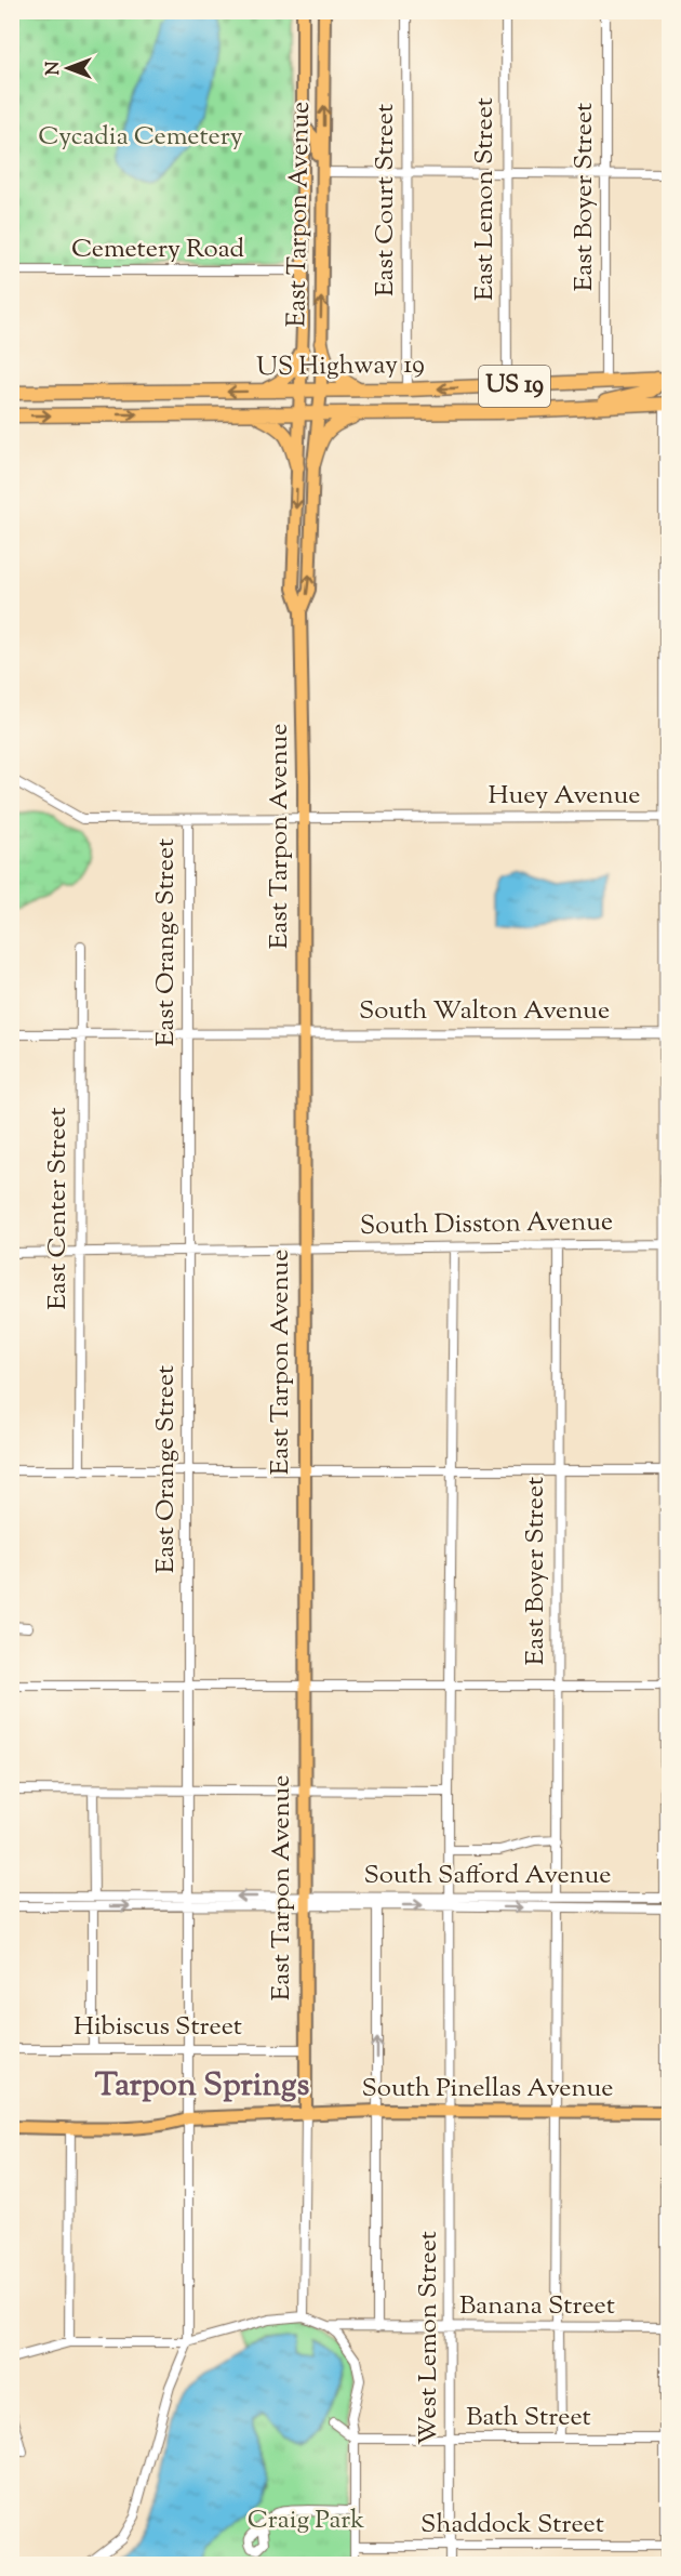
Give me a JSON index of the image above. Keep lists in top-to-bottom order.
{
  "streets": {
    "highway": ["US Highway 19", "US 19"],
    "main road": ["East Tarpon Avenue", "South Pinellas Avenue"],
    "street": [
      "East Boyer Street",
      "East Lemon Street",
      "East Court Street",
      "Cemetery Road",
      "Huey Avenue",
      "East Orange Street",
      "South Walton Avenue",
      "East Center Street",
      "South Disston Avenue",
      "South Safford Avenue",
      "Hibiscus Street",
      "Banana Street",
      "West Lemon Street",
      "Bath Street",
      "Shaddock Street"
    ]
  },
  "crossings": [
    ["East Boyer Street", "US Highway 19"],
    ["East Boyer Street", "South Disston Avenue"],
    ["East Boyer Street", "South Safford Avenue"],
    ["East Lemon Street", "US Highway 19"],
    ["East Court Street", "US Highway 19"],
    ["East Tarpon Avenue", "Cemetery Road"],
    ["East Tarpon Avenue", "US Highway 19"],
    ["East Tarpon Avenue", "Huey Avenue"],
    ["East Tarpon Avenue", "South Walton Avenue"],
    ["East Tarpon Avenue", "South Disston Avenue"],
    ["East Tarpon Avenue", "South Safford Avenue"],
    ["East Tarpon Avenue", "Hibiscus Street"],
    ["East Tarpon Avenue", "South Pinellas Avenue"],
    ["Huey Avenue", "East Orange Street"],
    ["East Orange Street", "South Walton Avenue"],
    ["East Orange Street", "South Disston Avenue"],
    ["East Orange Street", "Hibiscus Street"],
    ["East Orange Street", "South Pinellas Avenue"],
    ["South Walton Avenue", "East Center Street"],
    ["East Center Street", "South Disston Avenue"],
    ["South Pinellas Avenue", "West Lemon Street"],
    ["Banana Street", "West Lemon Street"],
    ["West Lemon Street", "Bath Street"],
    ["West Lemon Street", "Shaddock Street"]
  ],
  "districts": ["Tarpon Springs"],
  "parks": ["Cycadia Cemetery", "Craig Park"],
  "north": "left"
}
